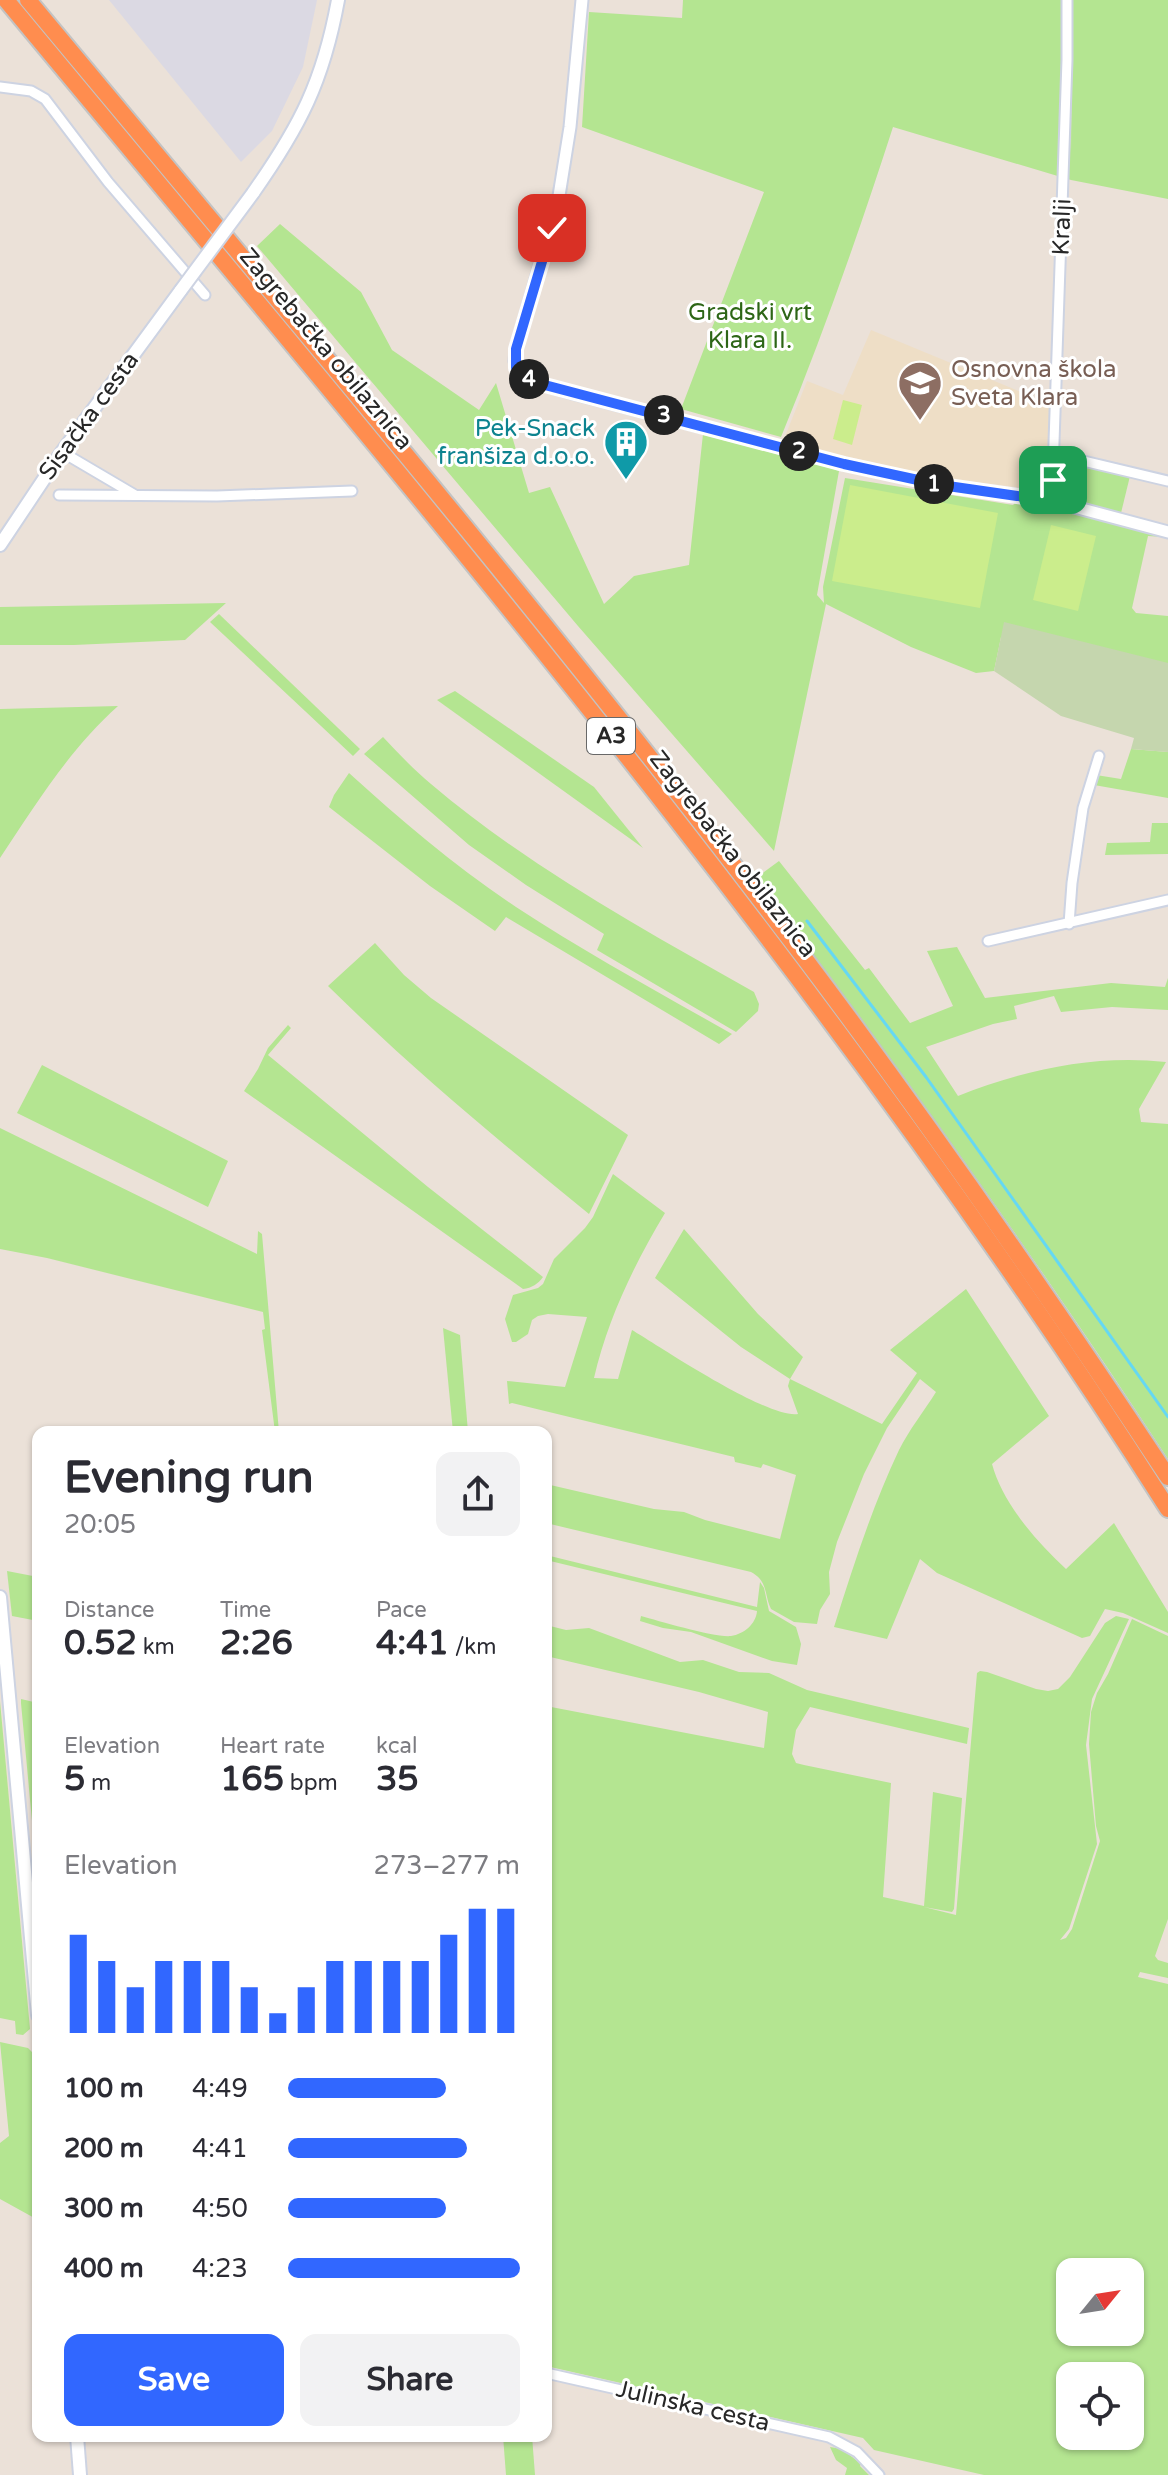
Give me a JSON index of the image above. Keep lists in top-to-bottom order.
{
  "streets": {
    "highway": ["Zagrebačka obilaznica", "A3"],
    "main road": ["Sisačka cesta"],
    "street": ["Kralji", "Julinska cesta"]
  },
  "parks": ["Gradski vrt Klara II."],
  "places": {
    "school or university": ["Osnovna škola Sveta Klara"],
    "building": ["Pek-Snack franšiza d.o.o."]
  },
  "north": "top right",
  "page": {
    "pins": [
      "4",
      "3",
      "2",
      "1"
    ],
    "heading": ["Evening run", "20:05"],
    "stats": [
      ["Distance", "0.52 km"],
      ["Time", "2:26"],
      ["Pace", "4:41 /km"],
      ["Elevation", "5 m"],
      ["Heart rate", "165 bpm"],
      ["kcal", "35"]
    ],
    "chart": ["Elevation", "273–277 m"],
    "list": [
      {
        "name": "100 m",
        "note": "4:49"
      },
      {
        "name": "200 m",
        "note": "4:41"
      },
      {
        "name": "300 m",
        "note": "4:50"
      },
      {
        "name": "400 m",
        "note": "4:23"
      }
    ],
    "buttons": ["Save", "Share"]
  }
}
